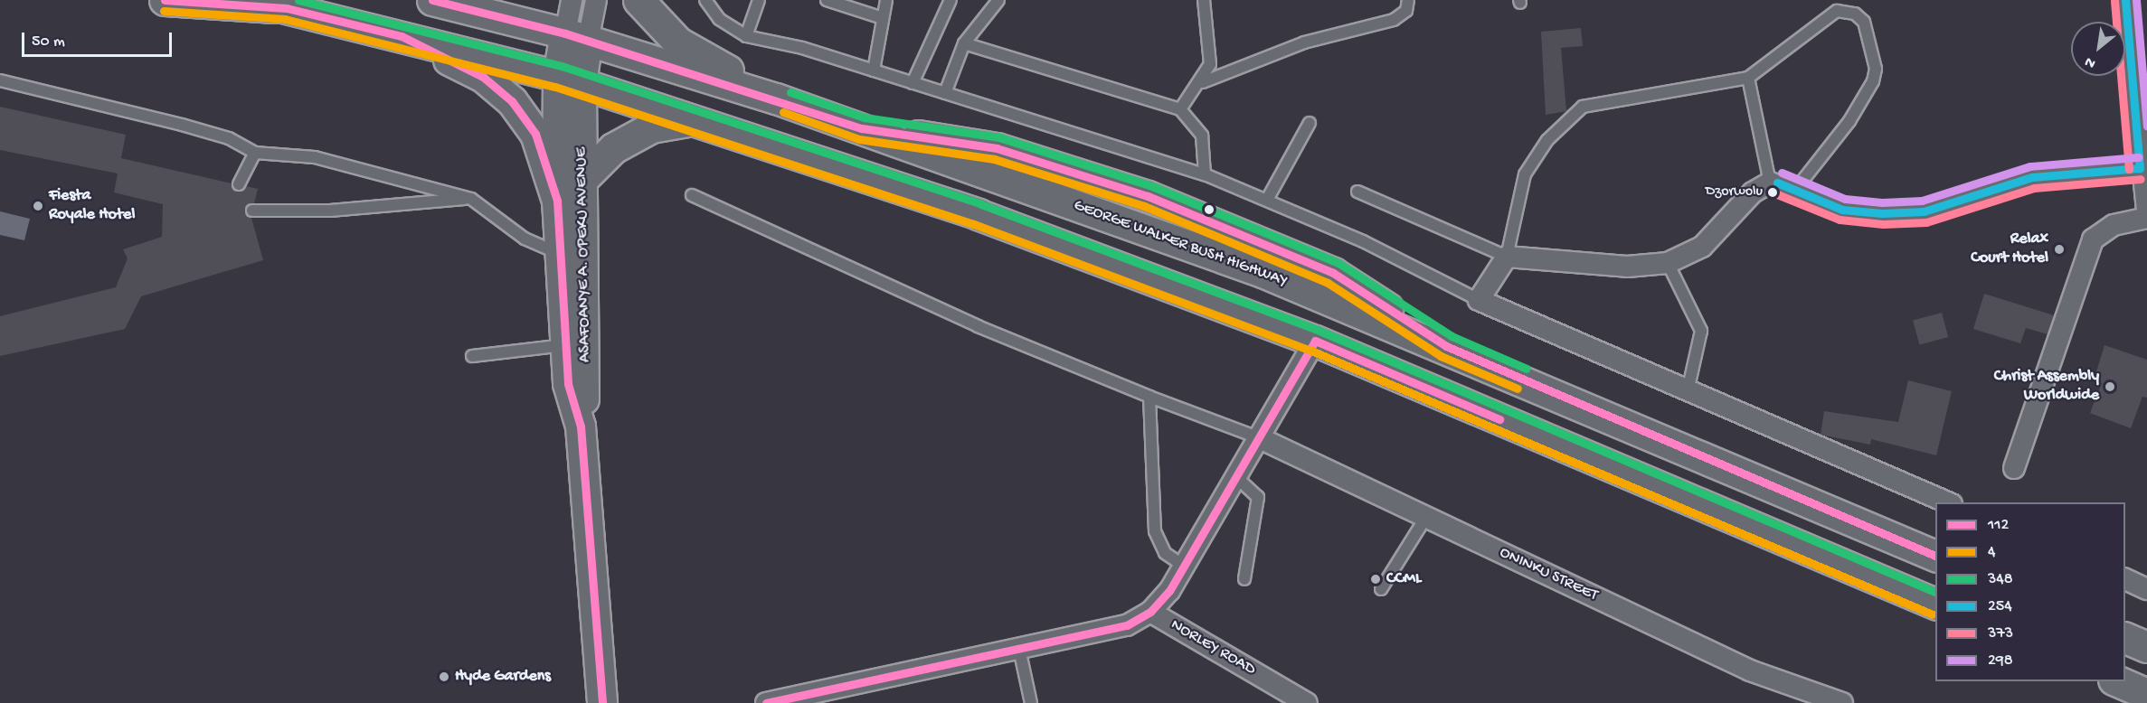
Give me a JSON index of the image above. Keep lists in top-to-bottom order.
{
  "streets": {
    "main road": ["ASAFOANYE A. OPEKU AVENUE"],
    "street": ["ONINKU STREET", "NORLEY ROAD"]
  },
  "places": [
    "Dzorwolu",
    "Fiesta Royale Hotel",
    "Relax Court Hotel",
    "Christ Assembly Worldwide",
    "CCML",
    "Hyde Gardens"
  ],
  "lines": [
    "transit line 112",
    "transit line 348",
    "transit line 254",
    "transit line 298",
    "transit line 373",
    "transit line 4"
  ],
  "legend": [
    "112",
    "4",
    "348",
    "254",
    "373",
    "298"
  ],
  "scale_bar": "50 m",
  "north": "bottom left"
}
